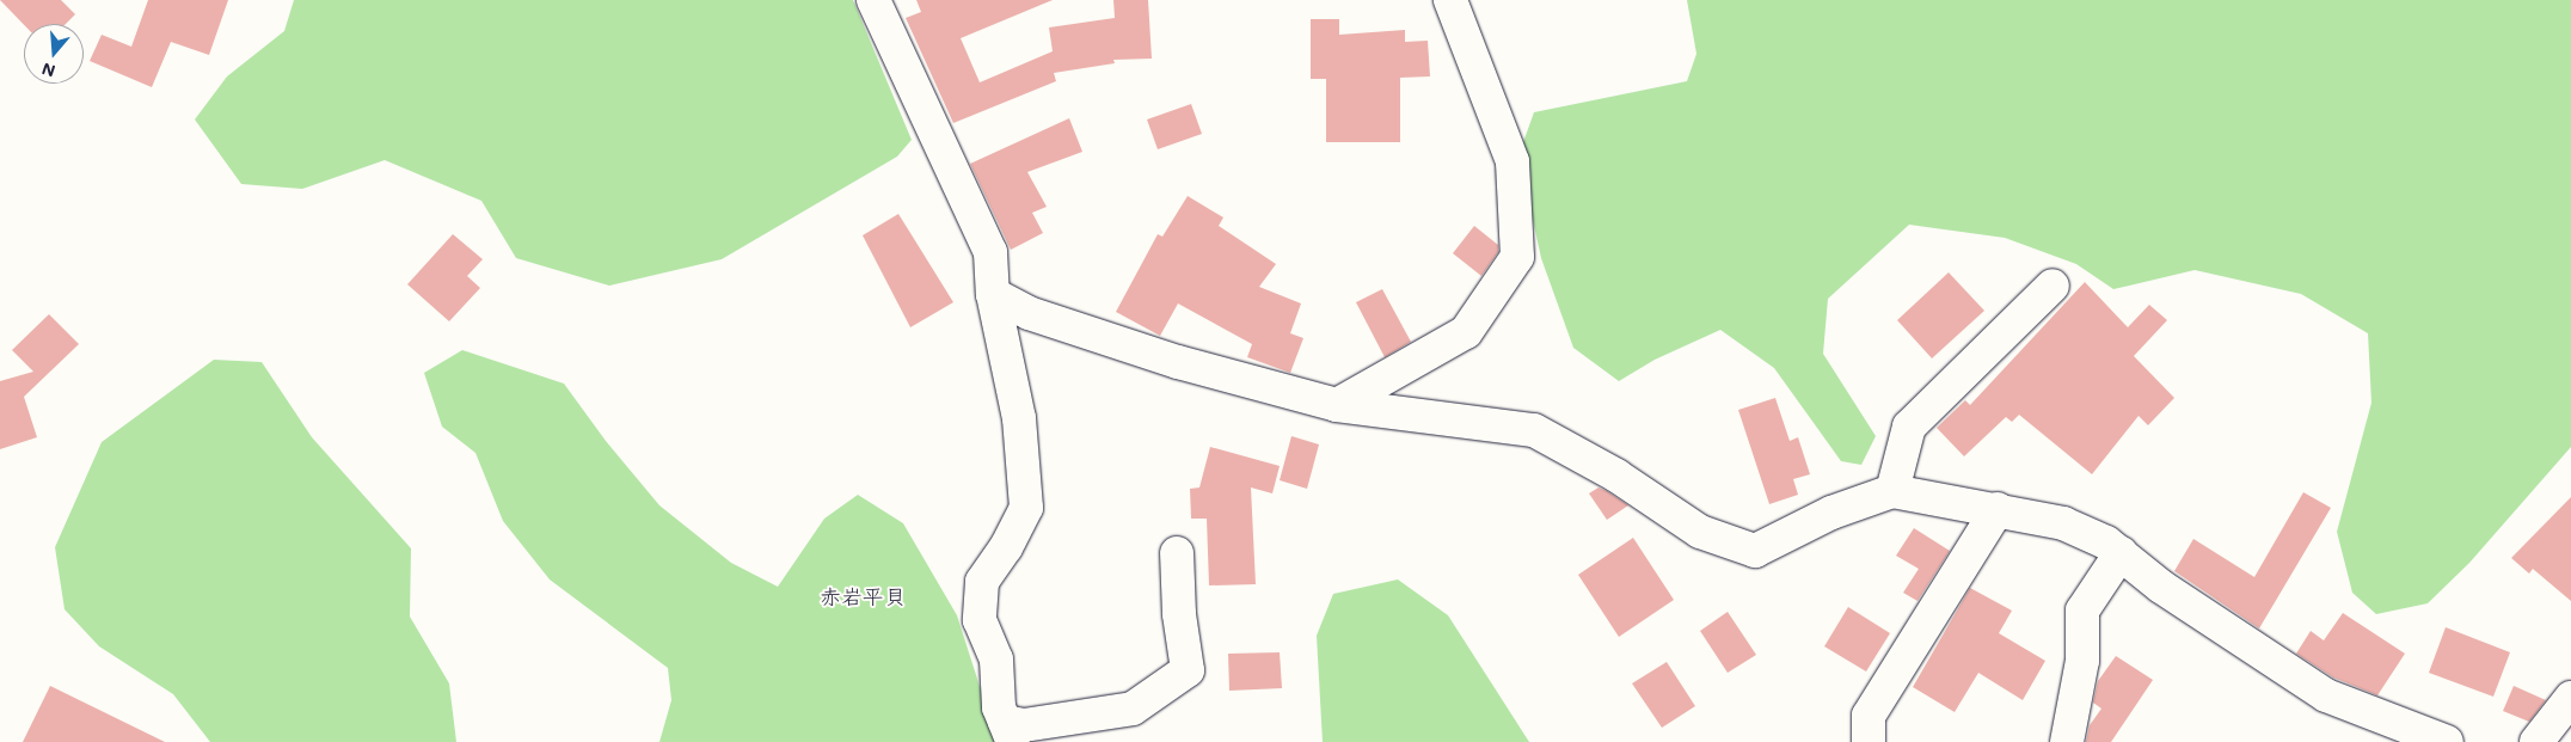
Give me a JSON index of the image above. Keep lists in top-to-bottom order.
{
  "districts": ["赤岩平貝"],
  "north": "bottom"
}
